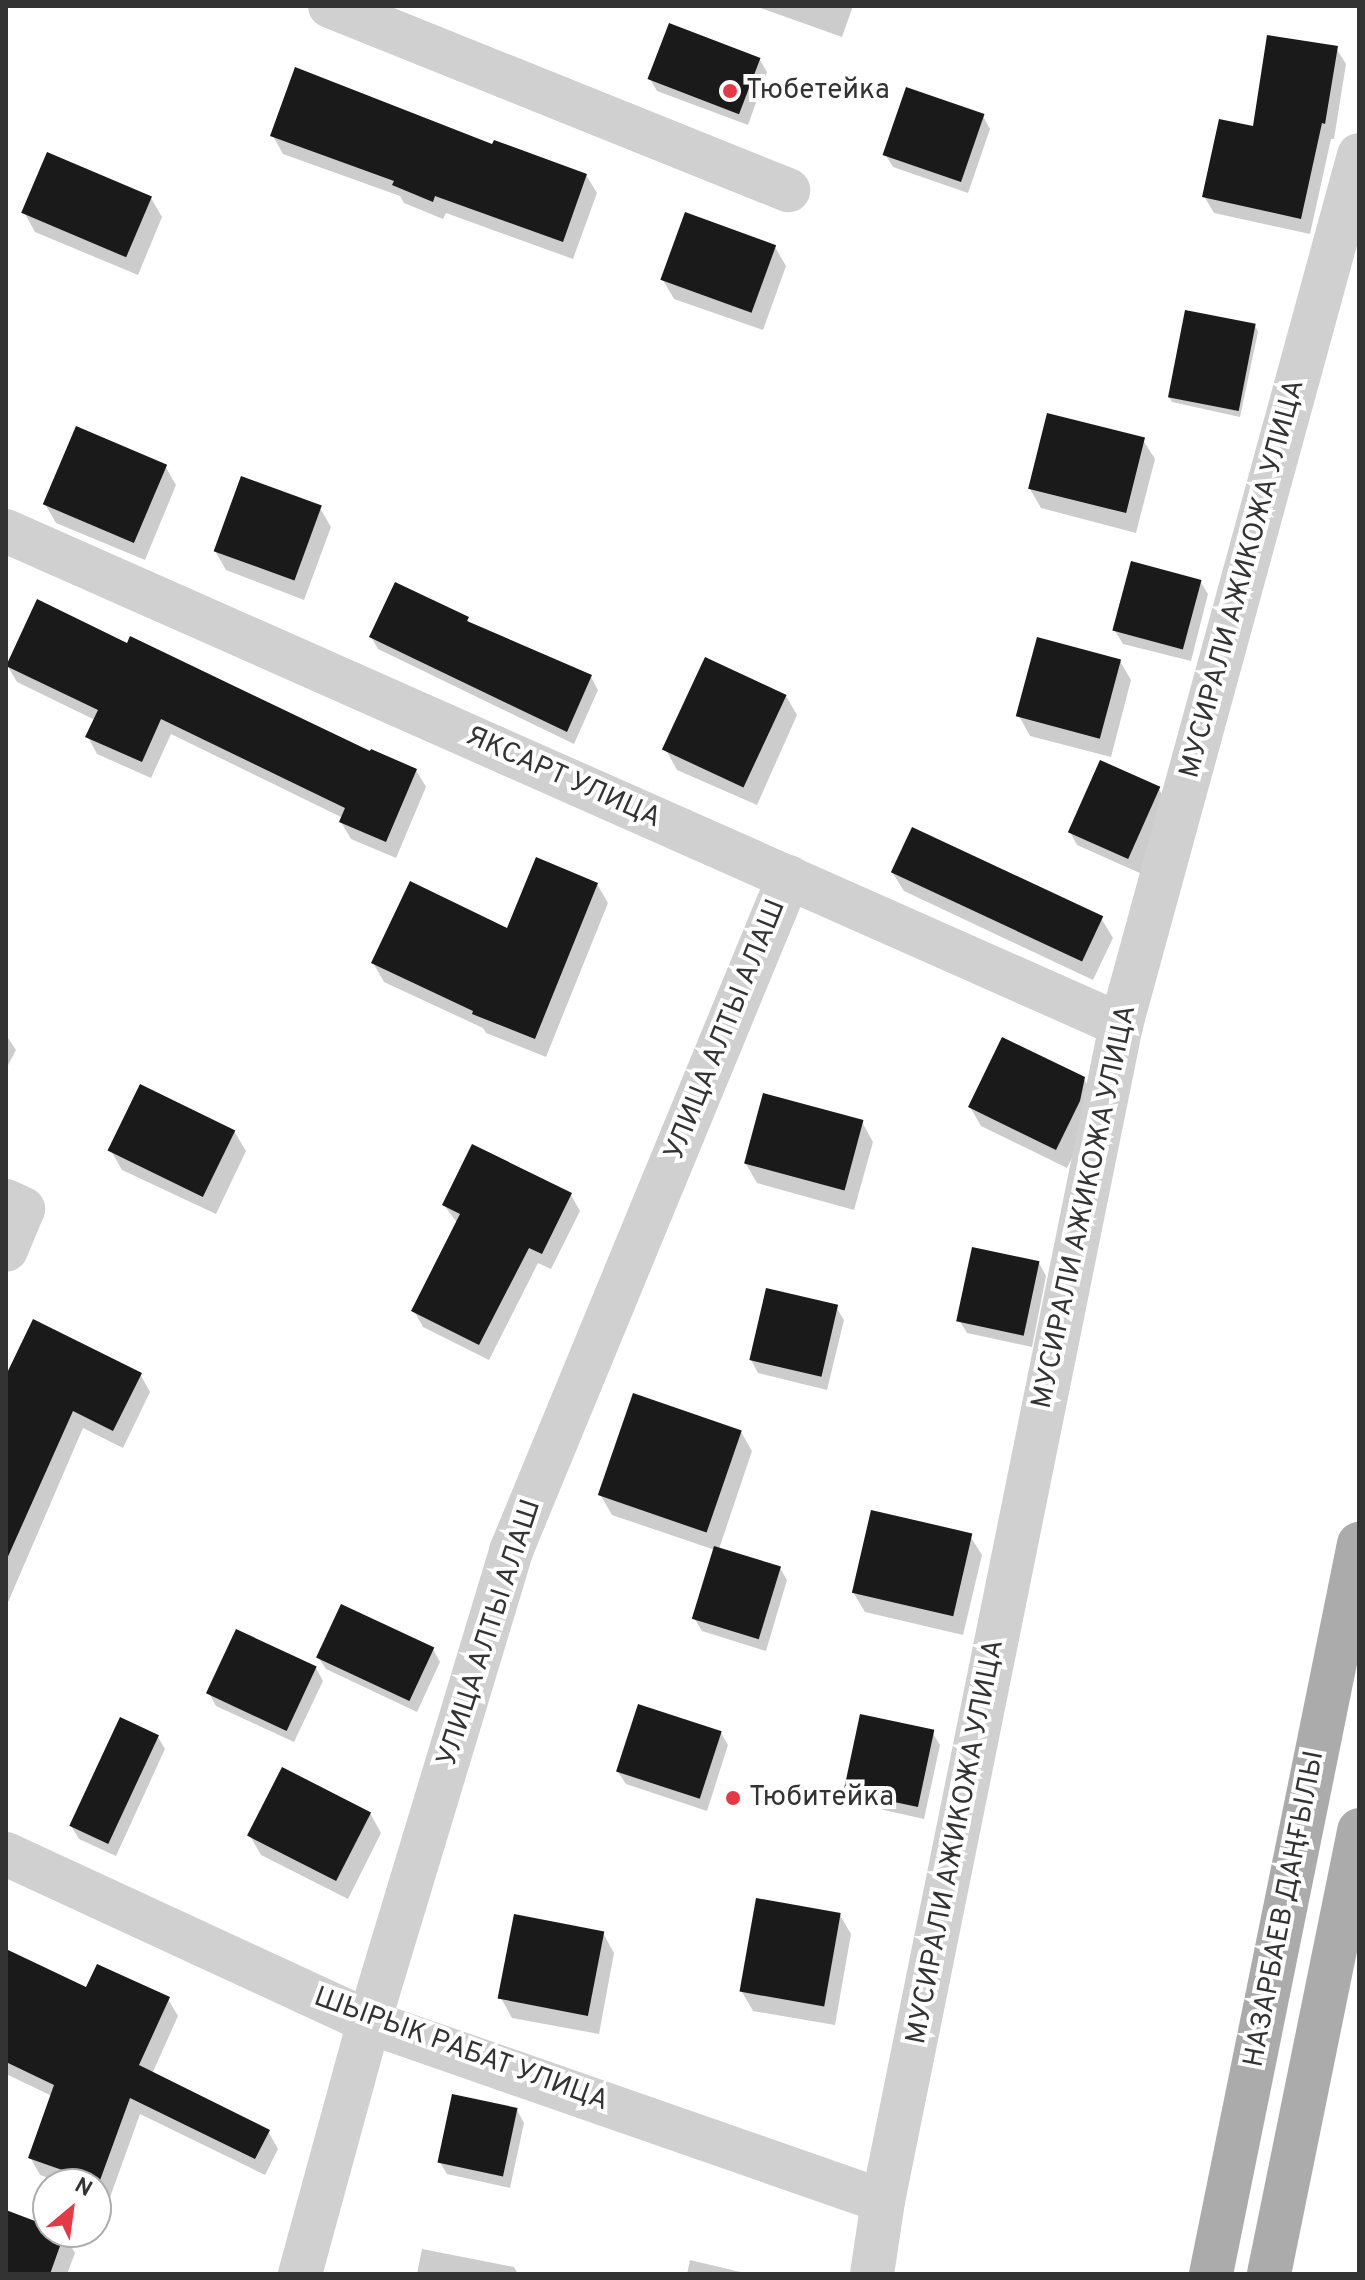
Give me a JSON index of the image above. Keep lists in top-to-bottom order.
{
  "streets": {
    "main road": ["НАЗАРБАЕВ ДАҢҒЫЛЫ"],
    "street": [
      "МУСИРАЛИ АЖИКОЖА УЛИЦА",
      "ЯКСАРТ УЛИЦА",
      "УЛИЦА АЛТЫ АЛАШ",
      "ШЫРЫК РАБАТ УЛИЦА"
    ]
  },
  "crossings": [
    ["МУСИРАЛИ АЖИКОЖА УЛИЦА", "ЯКСАРТ УЛИЦА"],
    ["МУСИРАЛИ АЖИКОЖА УЛИЦА", "ШЫРЫК РАБАТ УЛИЦА"],
    ["ЯКСАРТ УЛИЦА", "УЛИЦА АЛТЫ АЛАШ"],
    ["УЛИЦА АЛТЫ АЛАШ", "ШЫРЫК РАБАТ УЛИЦА"]
  ],
  "places": ["Тюбетейка", "Тюбитейка"],
  "north": "top right"
}
